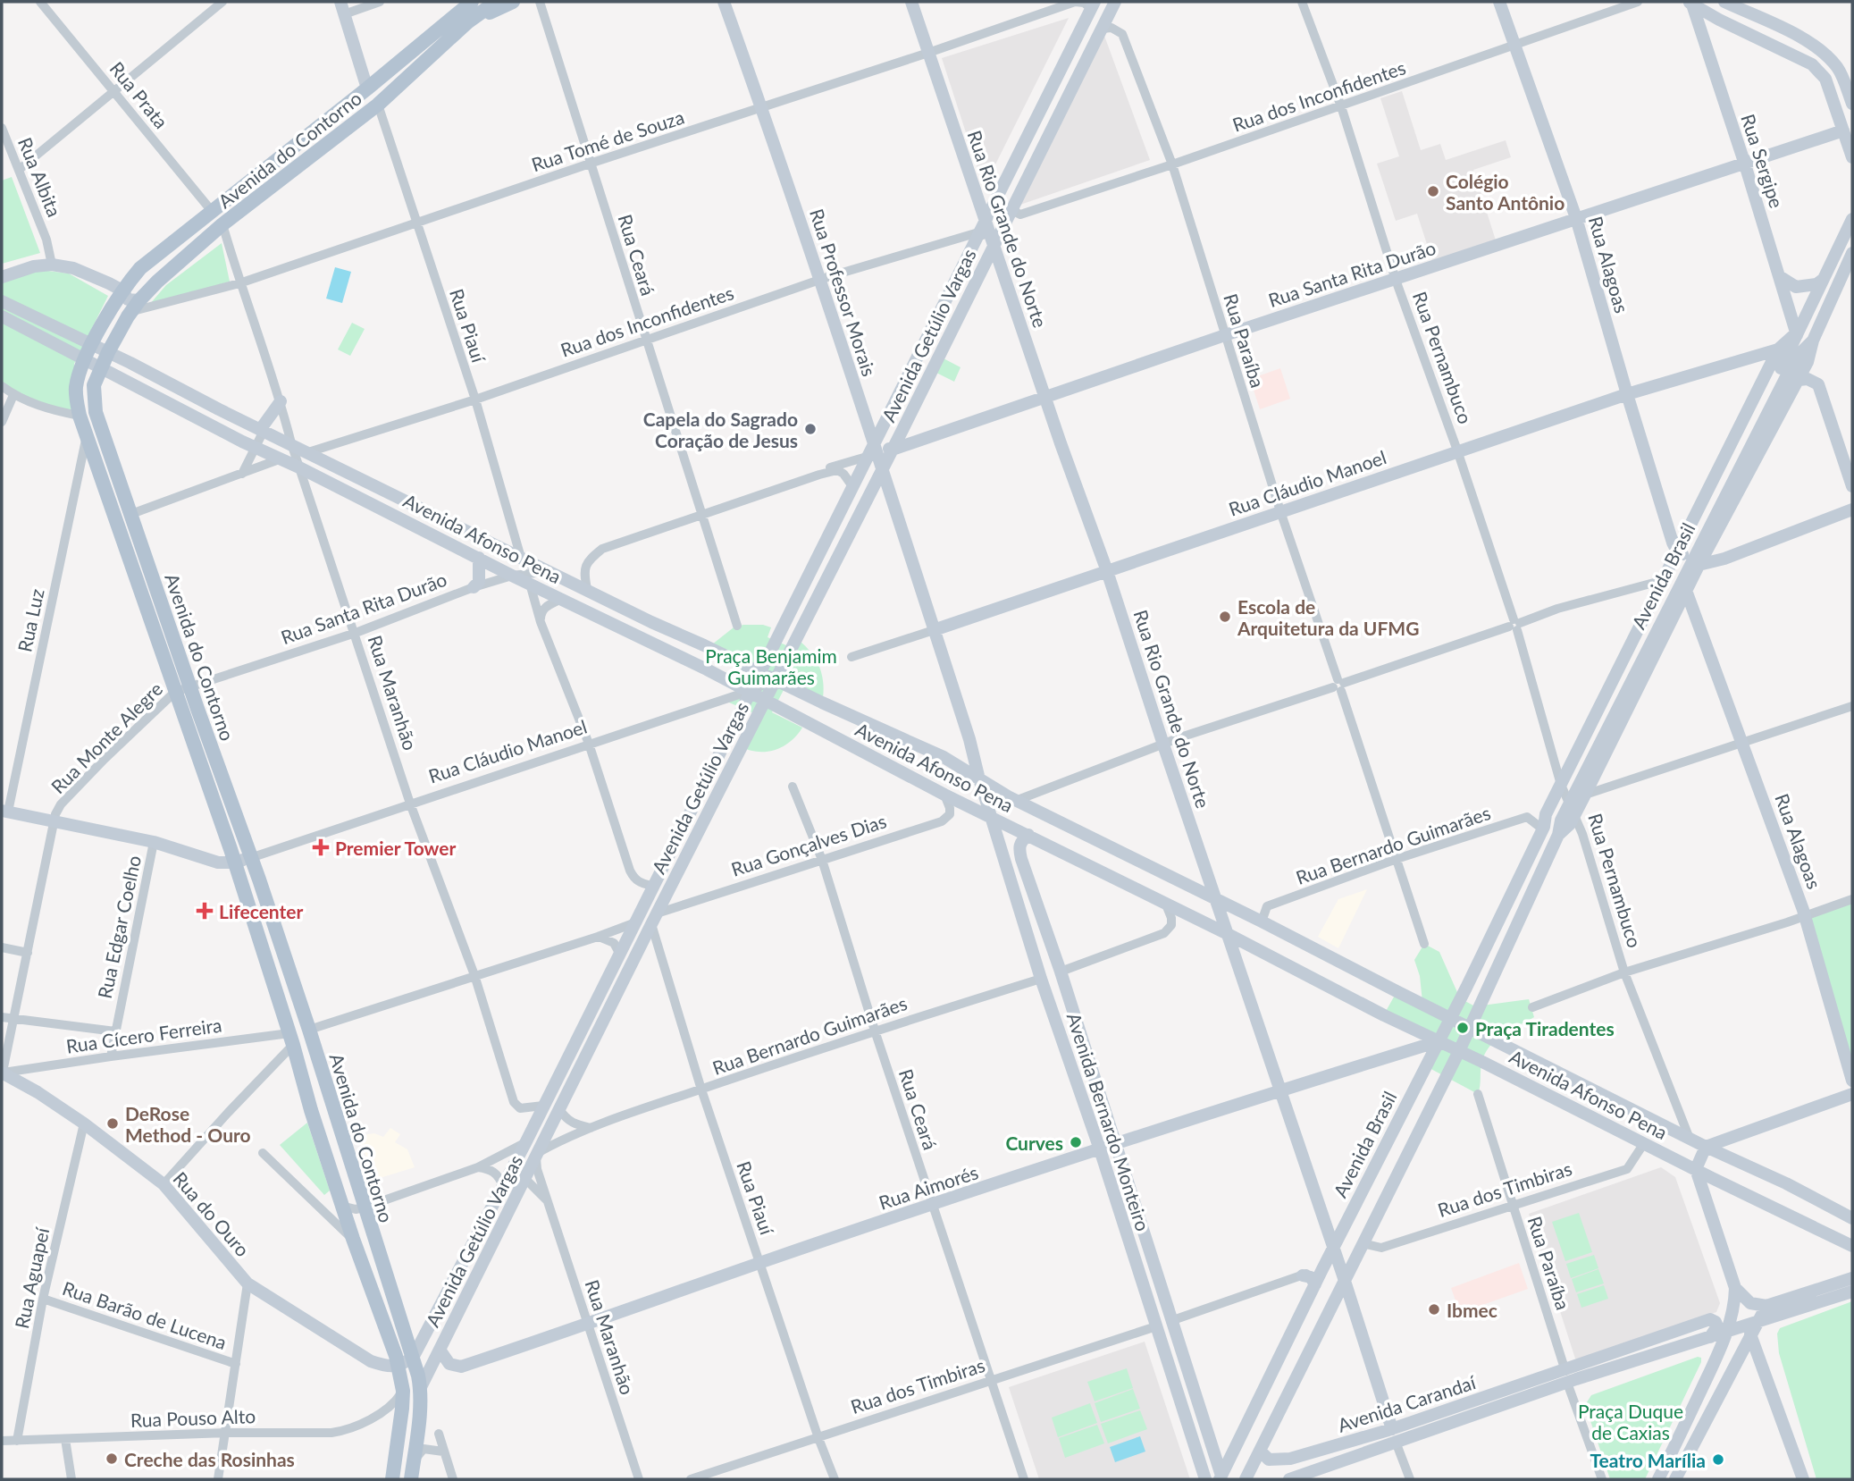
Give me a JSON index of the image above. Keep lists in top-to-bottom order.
{
  "streets": {
    "main road": [
      "Avenida do Contorno",
      "Rua Sergipe",
      "Rua Rio Grande do Norte",
      "Rua Alagoas",
      "Rua Santa Rita Durão",
      "Rua Professor Morais",
      "Avenida Getúlio Vargas",
      "Rua Cláudio Manoel",
      "Avenida Afonso Pena",
      "Avenida Brasil",
      "Avenida Bernardo Monteiro",
      "Rua Aimorés",
      "Rua do Ouro",
      "Avenida Carandaí"
    ],
    "street": [
      "Rua Prata",
      "Rua dos Inconfidentes",
      "Rua Tomé de Souza",
      "Rua Albita",
      "Rua Ceará",
      "Rua Piauí",
      "Rua Paraíba",
      "Rua Pernambuco",
      "Rua Luz",
      "Rua Maranhão",
      "Rua Monte Alegre",
      "Rua Gonçalves Dias",
      "Rua Bernardo Guimarães",
      "Rua Edgar Coelho",
      "Rua Cícero Ferreira",
      "Rua dos Timbiras",
      "Rua Aguapeí",
      "Rua Barão de Lucena",
      "Rua Pouso Alto"
    ]
  },
  "crossings": [
    ["Rua Prata", "Avenida do Contorno"],
    ["Rua dos Inconfidentes", "Rua Ceará"],
    ["Rua dos Inconfidentes", "Rua Alagoas"],
    ["Rua dos Inconfidentes", "Rua Professor Morais"],
    ["Rua dos Inconfidentes", "Rua Piauí"],
    ["Rua dos Inconfidentes", "Avenida Getúlio Vargas"],
    ["Rua dos Inconfidentes", "Rua Paraíba"],
    ["Rua dos Inconfidentes", "Rua Pernambuco"],
    ["Rua dos Inconfidentes", "Avenida Afonso Pena"],
    ["Rua Tomé de Souza", "Avenida do Contorno"],
    ["Rua Tomé de Souza", "Rua Rio Grande do Norte"],
    ["Rua Tomé de Souza", "Rua Ceará"],
    ["Rua Tomé de Souza", "Rua Professor Morais"],
    ["Rua Tomé de Souza", "Rua Piauí"],
    ["Rua Tomé de Souza", "Avenida Getúlio Vargas"],
    ["Rua Tomé de Souza", "Rua Maranhão"],
    ["Avenida do Contorno", "Rua Santa Rita Durão"],
    ["Avenida do Contorno", "Rua Piauí"],
    ["Avenida do Contorno", "Avenida Getúlio Vargas"],
    ["Avenida do Contorno", "Rua Cláudio Manoel"],
    ["Avenida do Contorno", "Avenida Afonso Pena"],
    ["Avenida do Contorno", "Rua Luz"],
    ["Avenida do Contorno", "Rua Maranhão"],
    ["Avenida do Contorno", "Rua Monte Alegre"],
    ["Avenida do Contorno", "Rua Cícero Ferreira"],
    ["Avenida do Contorno", "Rua do Ouro"],
    ["Avenida do Contorno", "Rua Pouso Alto"],
    ["Rua Sergipe", "Rua Santa Rita Durão"],
    ["Rua Sergipe", "Avenida Brasil"],
    ["Rua Rio Grande do Norte", "Rua Santa Rita Durão"],
    ["Rua Rio Grande do Norte", "Avenida Getúlio Vargas"],
    ["Rua Rio Grande do Norte", "Rua Cláudio Manoel"],
    ["Rua Rio Grande do Norte", "Avenida Afonso Pena"],
    ["Rua Rio Grande do Norte", "Avenida Brasil"],
    ["Rua Rio Grande do Norte", "Rua Aimorés"],
    ["Rua Rio Grande do Norte", "Avenida Carandaí"],
    ["Rua Ceará", "Rua Gonçalves Dias"],
    ["Rua Ceará", "Rua Bernardo Guimarães"],
    ["Rua Ceará", "Rua Aimorés"],
    ["Rua Ceará", "Rua dos Timbiras"],
    ["Rua Alagoas", "Rua Santa Rita Durão"],
    ["Rua Alagoas", "Rua Cláudio Manoel"],
    ["Rua Alagoas", "Avenida Brasil"],
    ["Rua Santa Rita Durão", "Avenida Getúlio Vargas"],
    ["Rua Santa Rita Durão", "Rua Paraíba"],
    ["Rua Santa Rita Durão", "Rua Pernambuco"],
    ["Rua Santa Rita Durão", "Avenida Afonso Pena"],
    ["Rua Santa Rita Durão", "Rua Maranhão"],
    ["Rua Santa Rita Durão", "Rua Monte Alegre"],
    ["Rua Professor Morais", "Avenida Getúlio Vargas"],
    ["Rua Professor Morais", "Rua Cláudio Manoel"],
    ["Rua Professor Morais", "Avenida Afonso Pena"],
    ["Rua Professor Morais", "Avenida Bernardo Monteiro"],
    ["Rua Piauí", "Avenida Getúlio Vargas"],
    ["Rua Piauí", "Avenida Afonso Pena"],
    ["Rua Piauí", "Rua Gonçalves Dias"],
    ["Rua Piauí", "Rua Bernardo Guimarães"],
    ["Rua Piauí", "Rua Aimorés"],
    ["Rua Piauí", "Rua dos Timbiras"],
    ["Avenida Getúlio Vargas", "Rua Paraíba"],
    ["Avenida Getúlio Vargas", "Rua Cláudio Manoel"],
    ["Avenida Getúlio Vargas", "Avenida Afonso Pena"],
    ["Avenida Getúlio Vargas", "Rua Maranhão"],
    ["Avenida Getúlio Vargas", "Rua Gonçalves Dias"],
    ["Avenida Getúlio Vargas", "Rua Bernardo Guimarães"],
    ["Avenida Getúlio Vargas", "Rua Aimorés"],
    ["Avenida Getúlio Vargas", "Rua do Ouro"],
    ["Rua Paraíba", "Rua Cláudio Manoel"],
    ["Rua Paraíba", "Rua Bernardo Guimarães"],
    ["Rua Paraíba", "Rua dos Timbiras"],
    ["Rua Paraíba", "Avenida Carandaí"],
    ["Rua Pernambuco", "Rua Cláudio Manoel"],
    ["Rua Pernambuco", "Avenida Afonso Pena"],
    ["Rua Pernambuco", "Avenida Brasil"],
    ["Rua Pernambuco", "Rua Bernardo Guimarães"],
    ["Rua Cláudio Manoel", "Avenida Afonso Pena"],
    ["Rua Cláudio Manoel", "Avenida Brasil"],
    ["Rua Cláudio Manoel", "Rua Maranhão"],
    ["Avenida Afonso Pena", "Avenida Brasil"],
    ["Avenida Afonso Pena", "Rua Maranhão"],
    ["Avenida Afonso Pena", "Rua Gonçalves Dias"],
    ["Avenida Afonso Pena", "Rua Bernardo Guimarães"],
    ["Avenida Afonso Pena", "Avenida Bernardo Monteiro"],
    ["Avenida Afonso Pena", "Rua Aimorés"],
    ["Avenida Afonso Pena", "Rua dos Timbiras"],
    ["Avenida Brasil", "Rua Bernardo Guimarães"],
    ["Avenida Brasil", "Avenida Bernardo Monteiro"],
    ["Avenida Brasil", "Rua Aimorés"],
    ["Avenida Brasil", "Rua dos Timbiras"],
    ["Avenida Brasil", "Avenida Carandaí"],
    ["Rua Maranhão", "Rua Bernardo Guimarães"],
    ["Rua Maranhão", "Rua Aimorés"],
    ["Rua Monte Alegre", "Rua Cícero Ferreira"],
    ["Rua Monte Alegre", "Rua do Ouro"],
    ["Rua Bernardo Guimarães", "Avenida Bernardo Monteiro"],
    ["Rua Edgar Coelho", "Rua Cícero Ferreira"],
    ["Rua Cícero Ferreira", "Rua do Ouro"],
    ["Avenida Bernardo Monteiro", "Rua Aimorés"],
    ["Avenida Bernardo Monteiro", "Rua dos Timbiras"],
    ["Rua do Ouro", "Rua Aguapeí"],
    ["Rua Aguapeí", "Rua Barão de Lucena"],
    ["Rua Aguapeí", "Rua Pouso Alto"]
  ],
  "parks": ["Praça Benjamim Guimarães", "Praça Duque de Caxias"],
  "places": {
    "other": [
      "Colégio Santo Antônio",
      "Capela do Sagrado Coração de Jesus",
      "Escola de Arquitetura da UFMG",
      "Praça Tiradentes",
      "DeRose Method - Ouro",
      "Curves",
      "Ibmec",
      "Creche das Rosinhas",
      "Teatro Marília"
    ],
    "health": ["Premier Tower", "Lifecenter"]
  }
}
